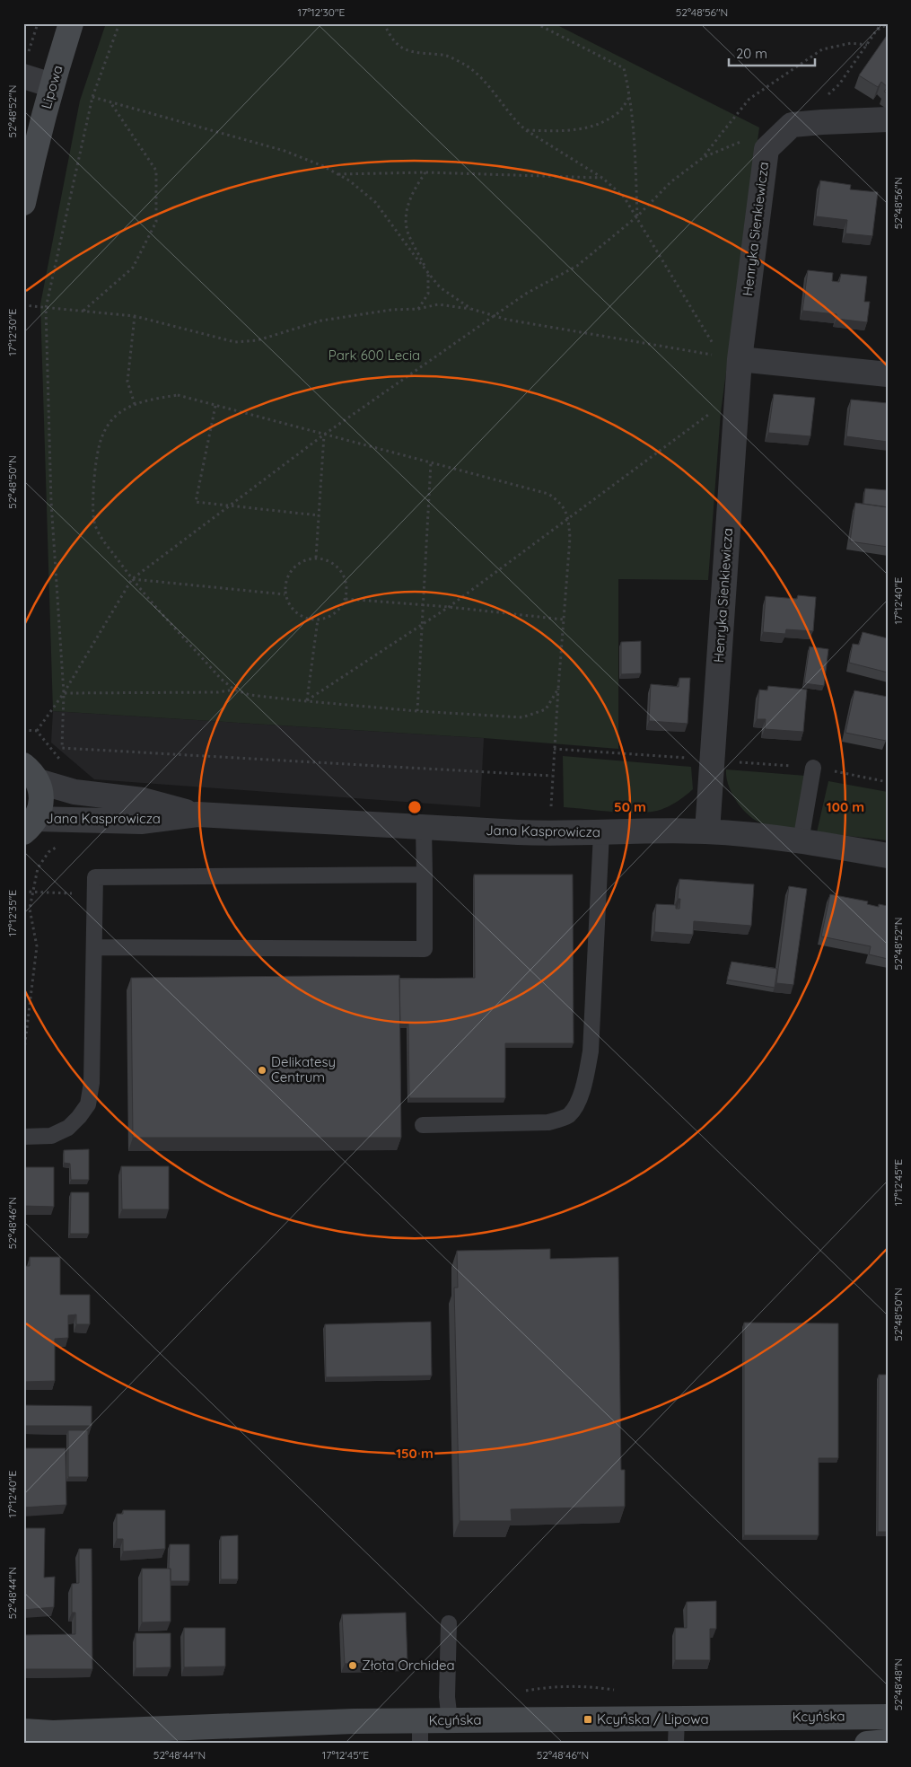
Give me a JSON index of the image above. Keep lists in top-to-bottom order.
{
  "streets": {
    "street": [
      "Lipowa",
      "Henryka Sienkiewicza",
      "Jana Kasprowicza",
      "Kcyńska"
    ]
  },
  "crossings": [
    ["Henryka Sienkiewicza", "Jana Kasprowicza"]
  ],
  "parks": ["Park 600 Lecia"],
  "places": {
    "other": ["Delikatesy Centrum", "Złota Orchidea"],
    "transit": ["Kcyńska / Lipowa"]
  },
  "scale_bar": "20 m",
  "coordinates": [
    "17°12'30\"E",
    "52°48'56\"N",
    "52°48'52\"N",
    "52°48'50\"N",
    "17°12'40\"E",
    "17°12'35\"E",
    "17°12'45\"E",
    "52°48'46\"N",
    "52°48'44\"N",
    "52°48'48\"N"
  ],
  "rings": ["50 m", "100 m", "150 m"]
}
